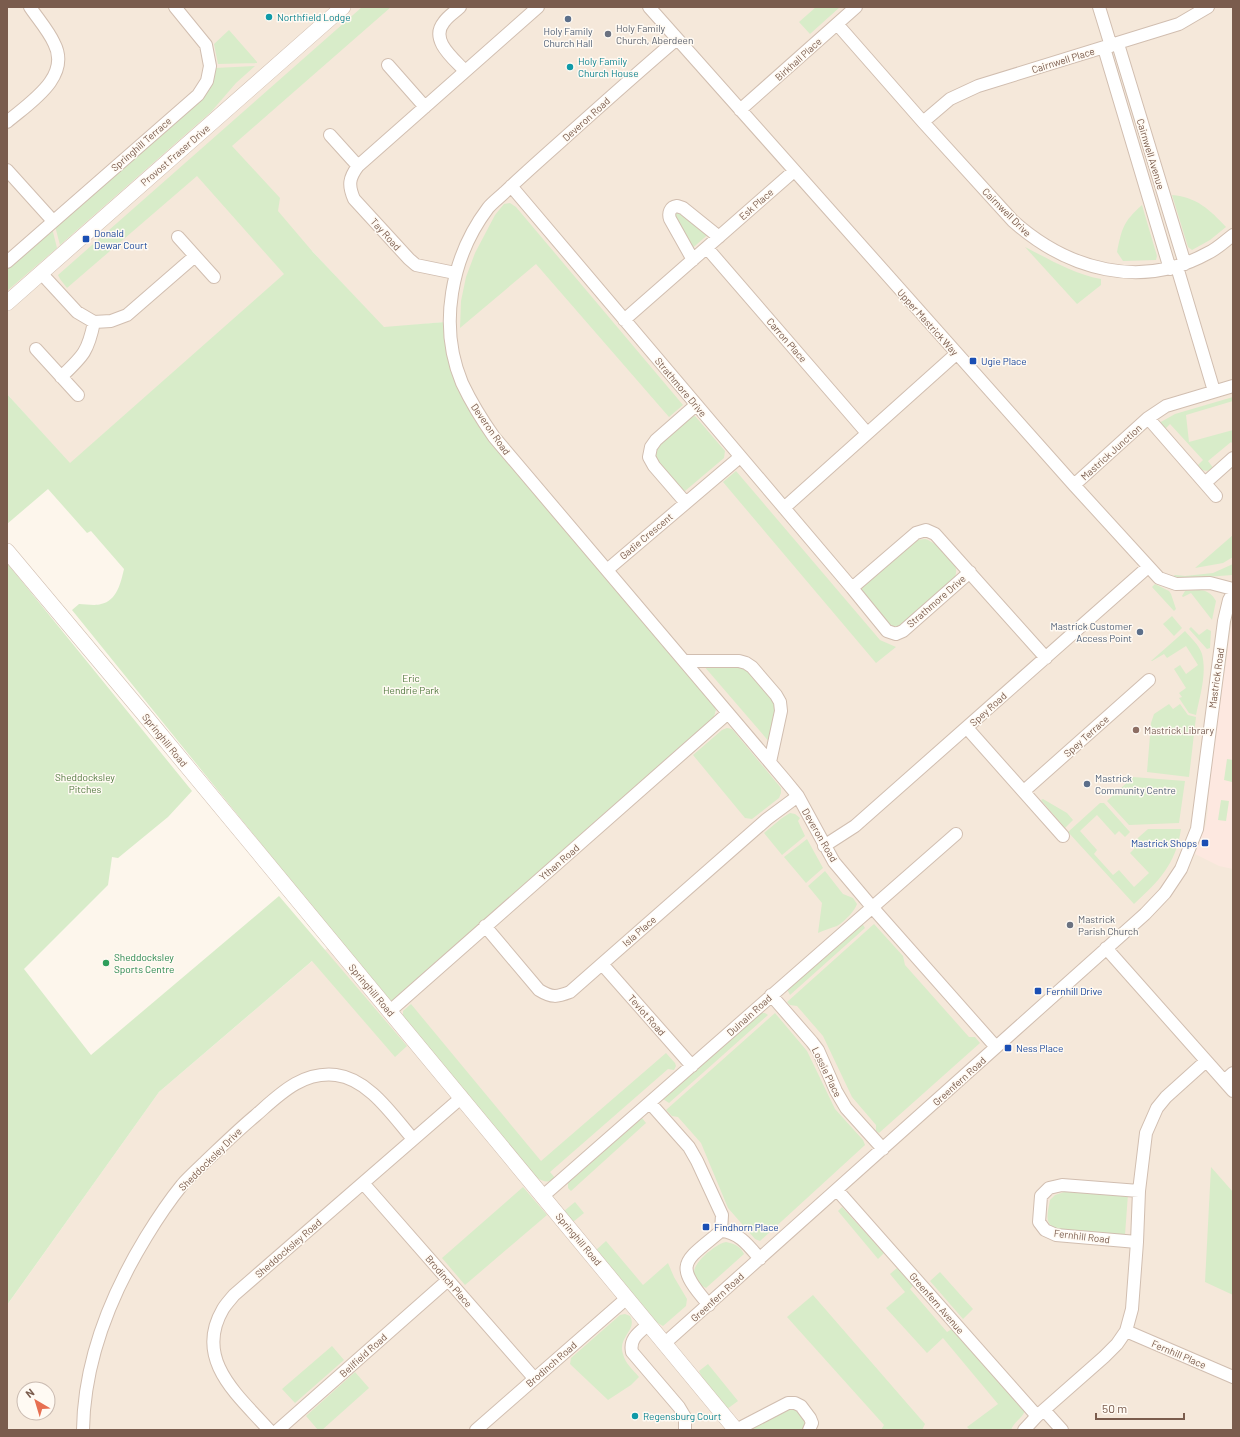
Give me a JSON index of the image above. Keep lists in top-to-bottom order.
{
  "streets": {
    "street": [
      "Birkhall Place",
      "Cairnwell Place",
      "Deveron Road",
      "Springhill Terrace",
      "Cairnwell Avenue",
      "Provost Fraser Drive",
      "Esk Place",
      "Cairnwell Drive",
      "Tay Road",
      "Upper Mastrick Way",
      "Carron Place",
      "Strathmore Drive",
      "Mastrick Junction",
      "Gadie Crescent",
      "Mastrick Road",
      "Spey Road",
      "Spey Terrace",
      "Springhill Road",
      "Ythan Road",
      "Isla Place",
      "Teviot Road",
      "Dulnain Road",
      "Lossie Place",
      "Greenfern Road",
      "Sheddocksley Drive",
      "Fernhill Road",
      "Sheddocksley Road",
      "Brodinch Place",
      "Greenfern Avenue",
      "Fernhill Place",
      "Bellfield Road",
      "Brodinch Road"
    ]
  },
  "crossings": [
    ["Birkhall Place", "Cairnwell Drive"],
    ["Birkhall Place", "Upper Mastrick Way"],
    ["Cairnwell Place", "Cairnwell Avenue"],
    ["Cairnwell Place", "Cairnwell Drive"],
    ["Deveron Road", "Tay Road"],
    ["Deveron Road", "Upper Mastrick Way"],
    ["Deveron Road", "Strathmore Drive"],
    ["Deveron Road", "Gadie Crescent"],
    ["Deveron Road", "Spey Road"],
    ["Deveron Road", "Ythan Road"],
    ["Deveron Road", "Isla Place"],
    ["Deveron Road", "Dulnain Road"],
    ["Cairnwell Avenue", "Cairnwell Drive"],
    ["Cairnwell Avenue", "Mastrick Junction"],
    ["Esk Place", "Upper Mastrick Way"],
    ["Esk Place", "Carron Place"],
    ["Esk Place", "Strathmore Drive"],
    ["Upper Mastrick Way", "Mastrick Junction"],
    ["Upper Mastrick Way", "Spey Road"],
    ["Strathmore Drive", "Gadie Crescent"],
    ["Strathmore Drive", "Spey Road"],
    ["Mastrick Road", "Greenfern Road"],
    ["Springhill Road", "Ythan Road"],
    ["Springhill Road", "Dulnain Road"],
    ["Springhill Road", "Greenfern Road"],
    ["Springhill Road", "Sheddocksley Road"],
    ["Springhill Road", "Brodinch Road"],
    ["Ythan Road", "Isla Place"],
    ["Isla Place", "Teviot Road"],
    ["Teviot Road", "Dulnain Road"],
    ["Dulnain Road", "Lossie Place"],
    ["Lossie Place", "Greenfern Road"],
    ["Greenfern Road", "Greenfern Avenue"],
    ["Sheddocksley Drive", "Sheddocksley Road"],
    ["Sheddocksley Road", "Brodinch Place"],
    ["Brodinch Place", "Bellfield Road"],
    ["Brodinch Place", "Brodinch Road"]
  ],
  "parks": ["Eric Hendrie Park", "Sheddocksley Pitches"],
  "places": {
    "other": [
      "Northfield Lodge",
      "Holy Family Church Hall",
      "Holy Family Church, Aberdeen",
      "Holy Family Church House",
      "Mastrick Customer Access Point",
      "Mastrick Library",
      "Mastrick Community Centre",
      "Mastrick Parish Church",
      "Sheddocksley Sports Centre",
      "Regensburg Court"
    ],
    "transit": [
      "Donald Dewar Court",
      "Ugie Place",
      "Mastrick Shops",
      "Fernhill Drive",
      "Ness Place",
      "Findhorn Place"
    ]
  },
  "scale_bar": "50 m",
  "north": "top left"
}
